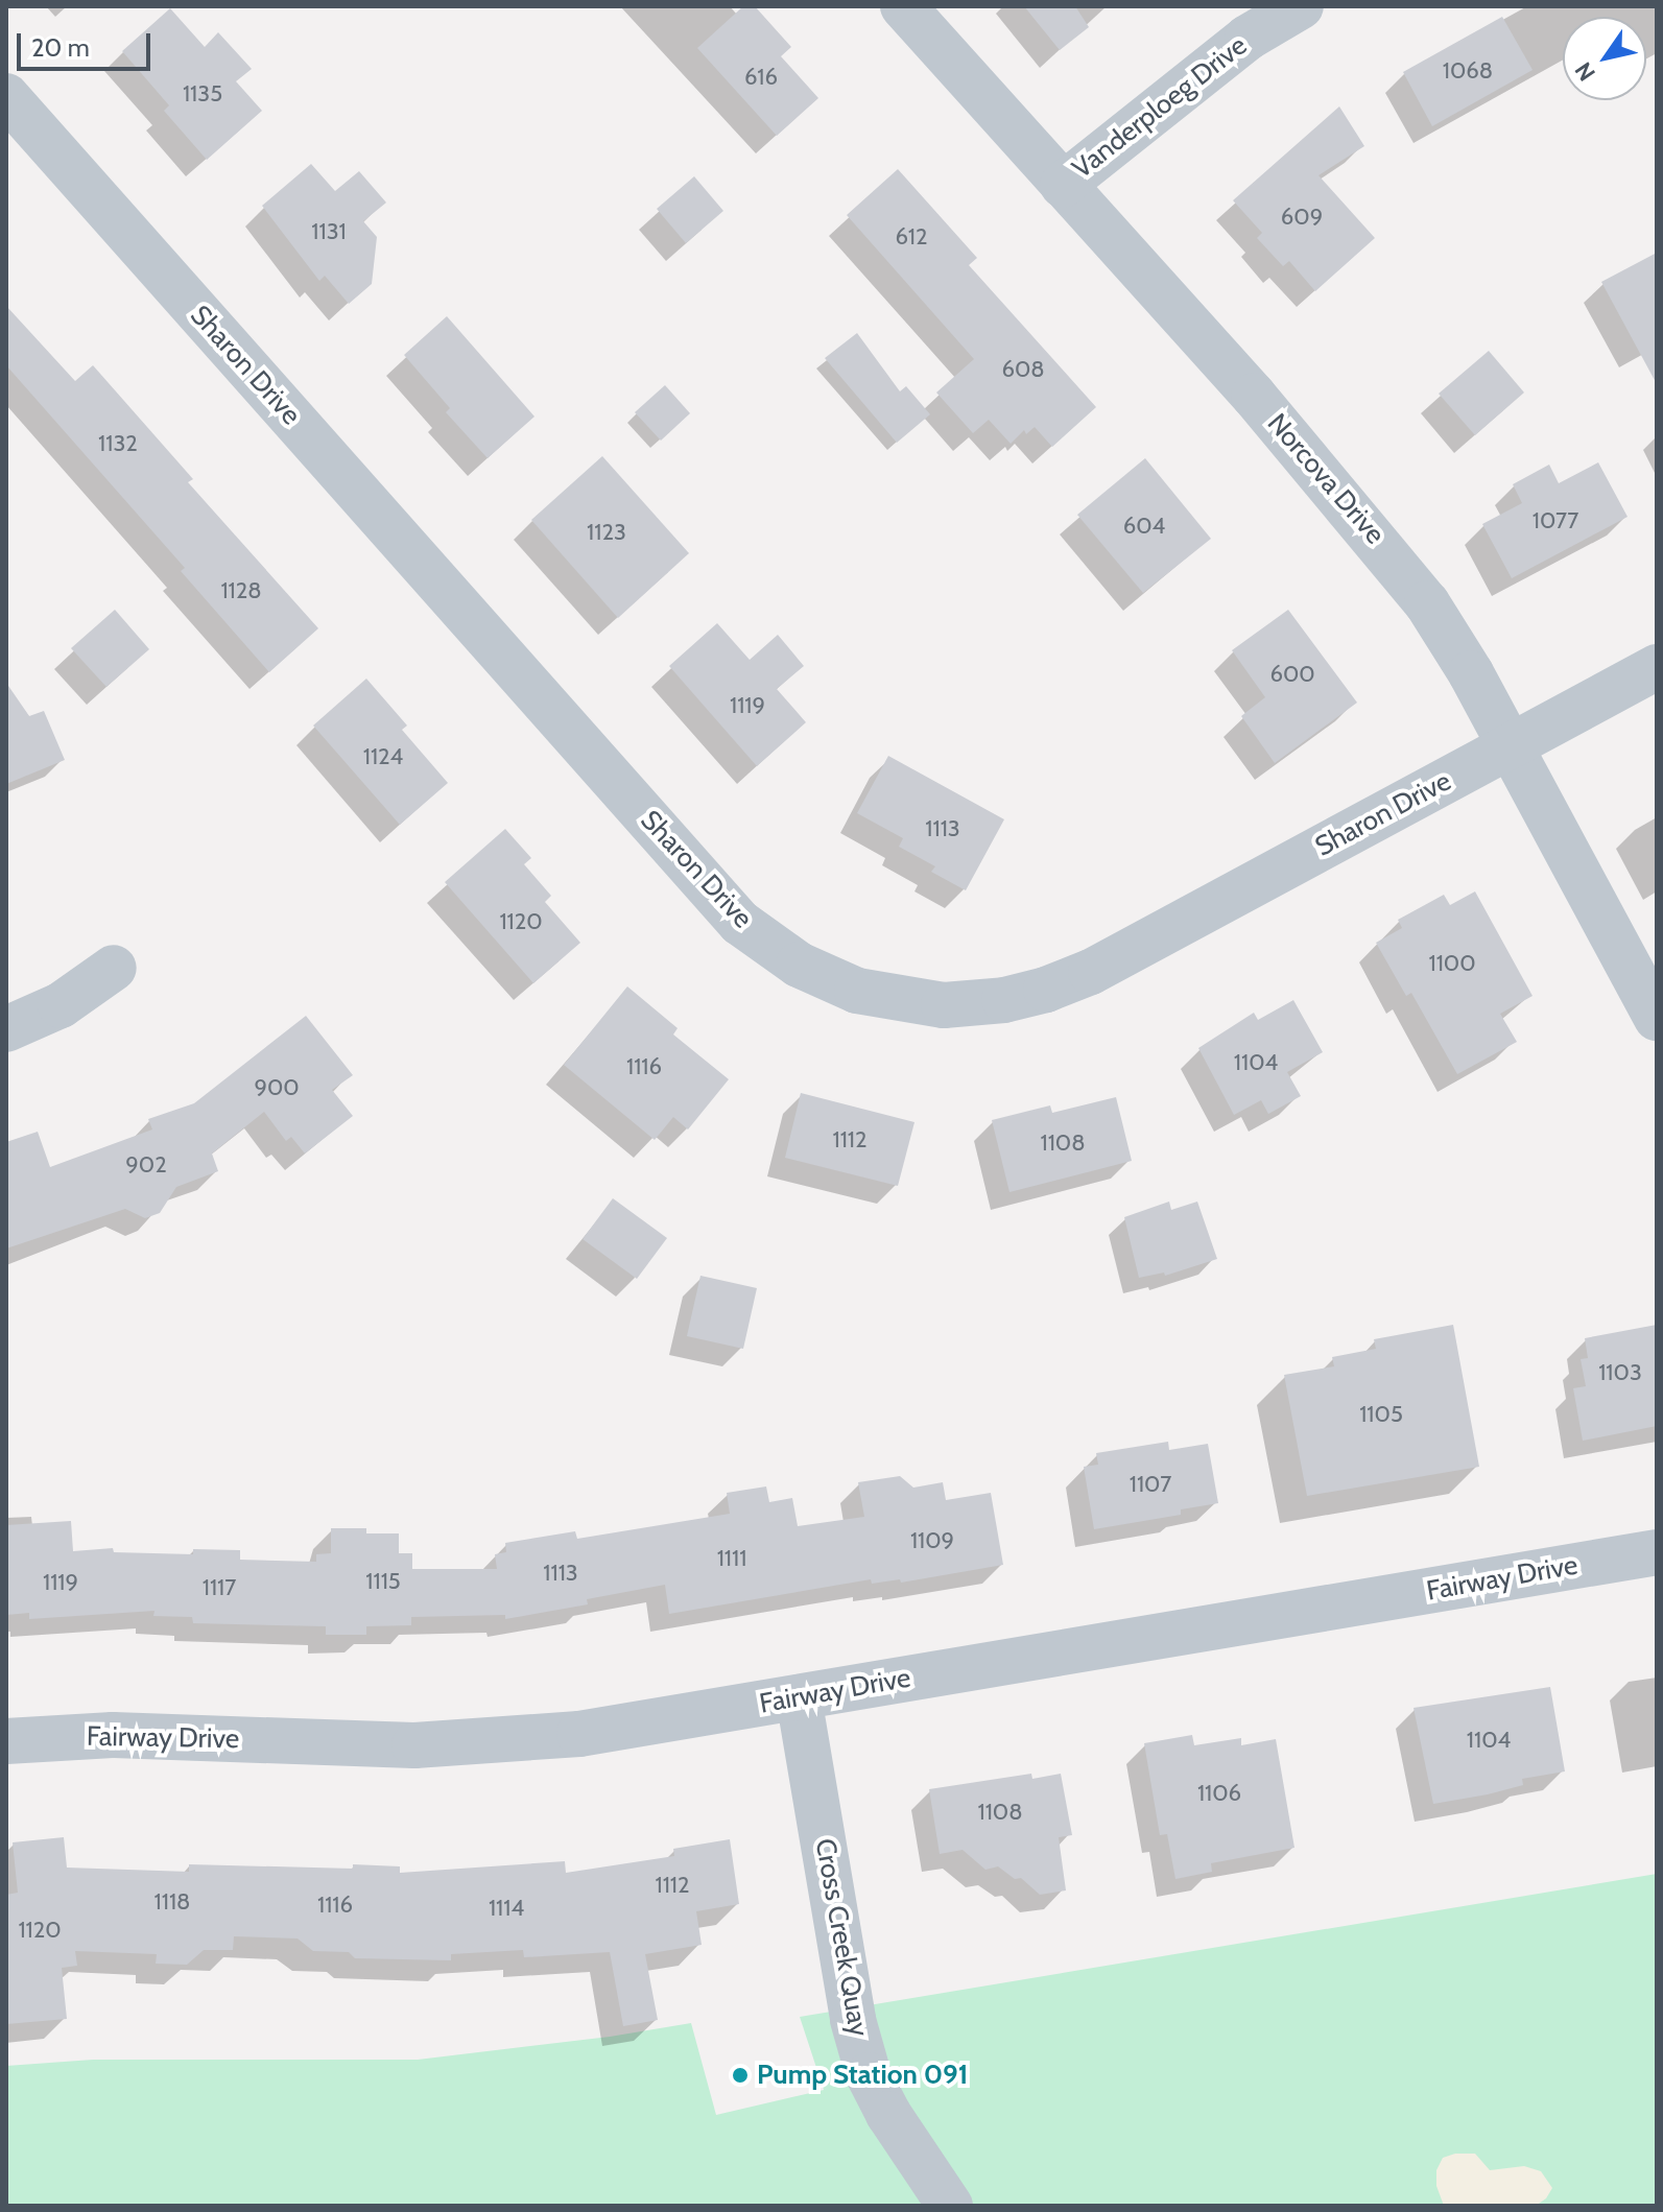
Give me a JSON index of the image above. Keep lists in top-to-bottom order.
{
  "streets": {
    "street": [
      "Vanderploeg Drive",
      "Sharon Drive",
      "Norcova Drive",
      "Fairway Drive",
      "Cross Creek Quay"
    ]
  },
  "crossings": [
    ["Vanderploeg Drive", "Norcova Drive"],
    ["Sharon Drive", "Norcova Drive"],
    ["Fairway Drive", "Cross Creek Quay"]
  ],
  "places": ["Pump Station 091"],
  "house_numbers": [
    "1068",
    "616",
    "1135",
    "609",
    "1131",
    "612",
    "608",
    "1132",
    "1077",
    "604",
    "1123",
    "1128",
    "600",
    "1119",
    "1124",
    "1113",
    "1120",
    "1100",
    "1104",
    "1116",
    "900",
    "1112",
    "1108",
    "902",
    "1103",
    "1105",
    "1107",
    "1109",
    "1111",
    "1113",
    "1115",
    "1119",
    "1117",
    "1104",
    "1106",
    "1108",
    "1112",
    "1118",
    "1116",
    "1114",
    "1120"
  ],
  "scale_bar": "20 m",
  "north": "bottom left"
}
